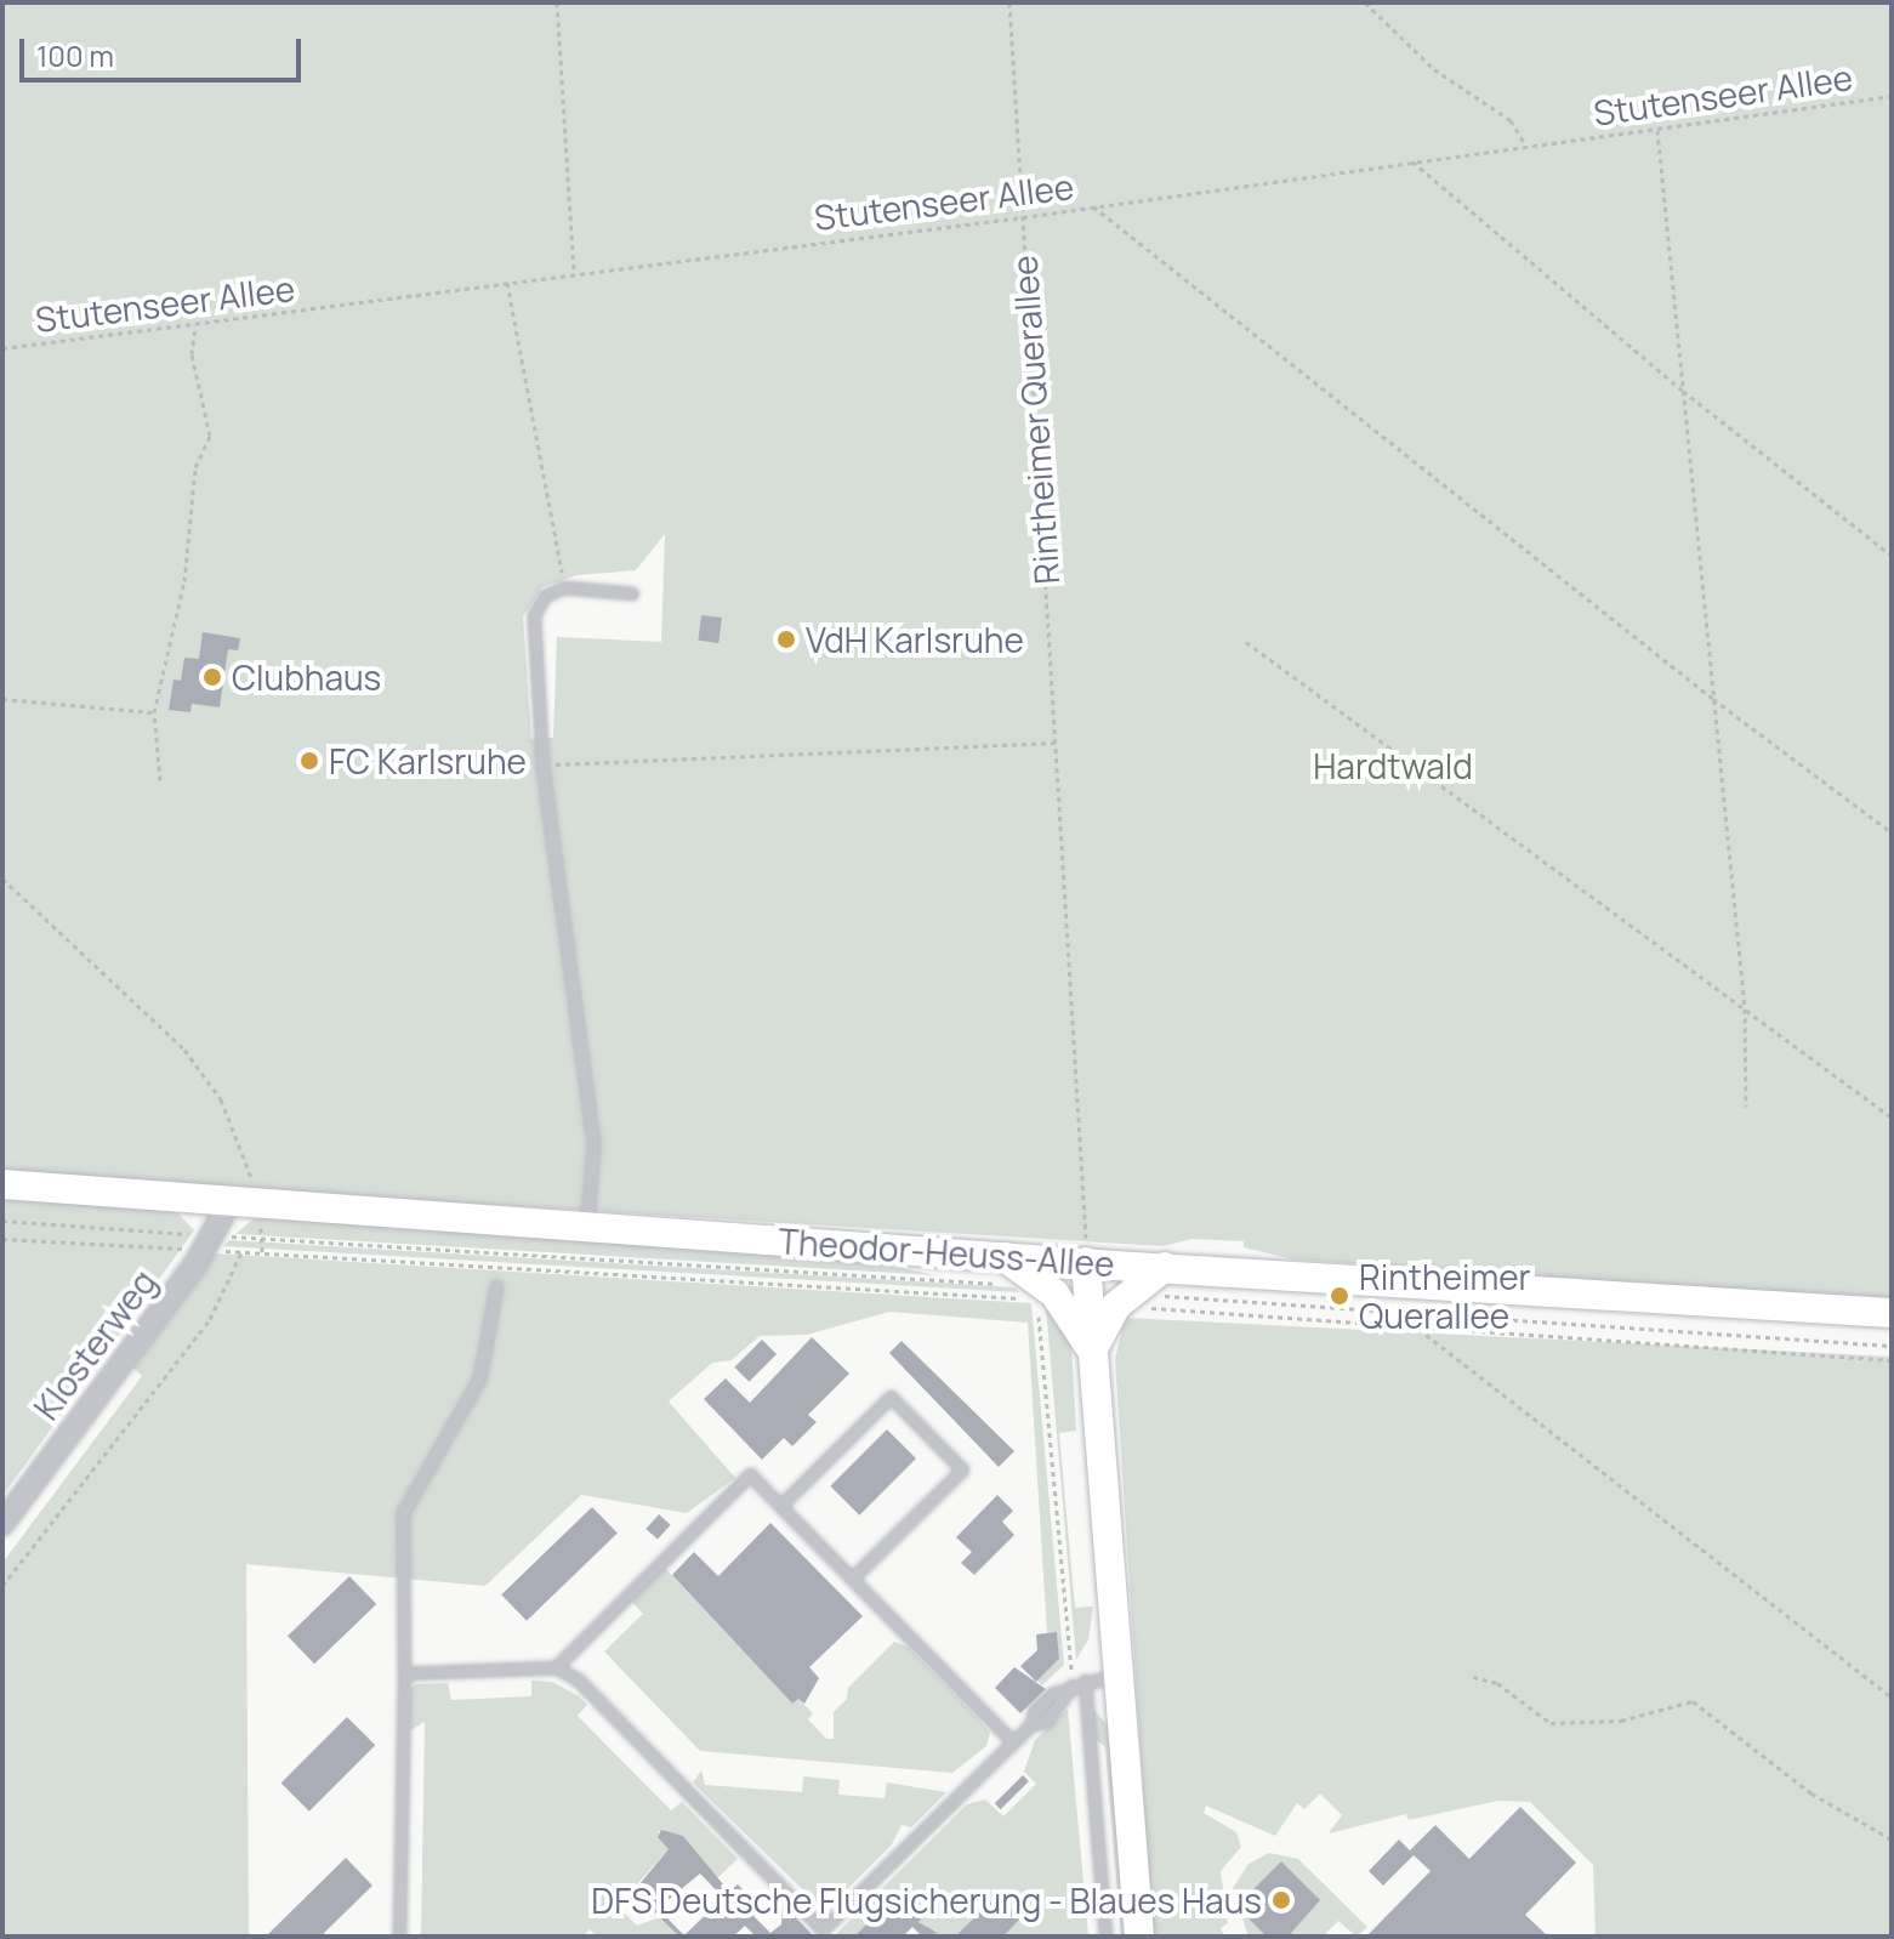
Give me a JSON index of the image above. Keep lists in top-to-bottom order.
{
  "streets": {
    "main road": ["Theodor-Heuss-Allee"],
    "street": ["Klosterweg"],
    "path": ["Stutenseer Allee", "Rintheimer Querallee"]
  },
  "crossings": [
    ["Stutenseer Allee", "Rintheimer Querallee"],
    ["Rintheimer Querallee", "Theodor-Heuss-Allee"],
    ["Theodor-Heuss-Allee", "Klosterweg"]
  ],
  "parks": ["Hardtwald"],
  "places": [
    "VdH Karlsruhe",
    "Clubhaus",
    "FC Karlsruhe",
    "Rintheimer Querallee",
    "DFS Deutsche Flugsicherung - Blaues Haus"
  ],
  "scale_bar": "100 m"
}
